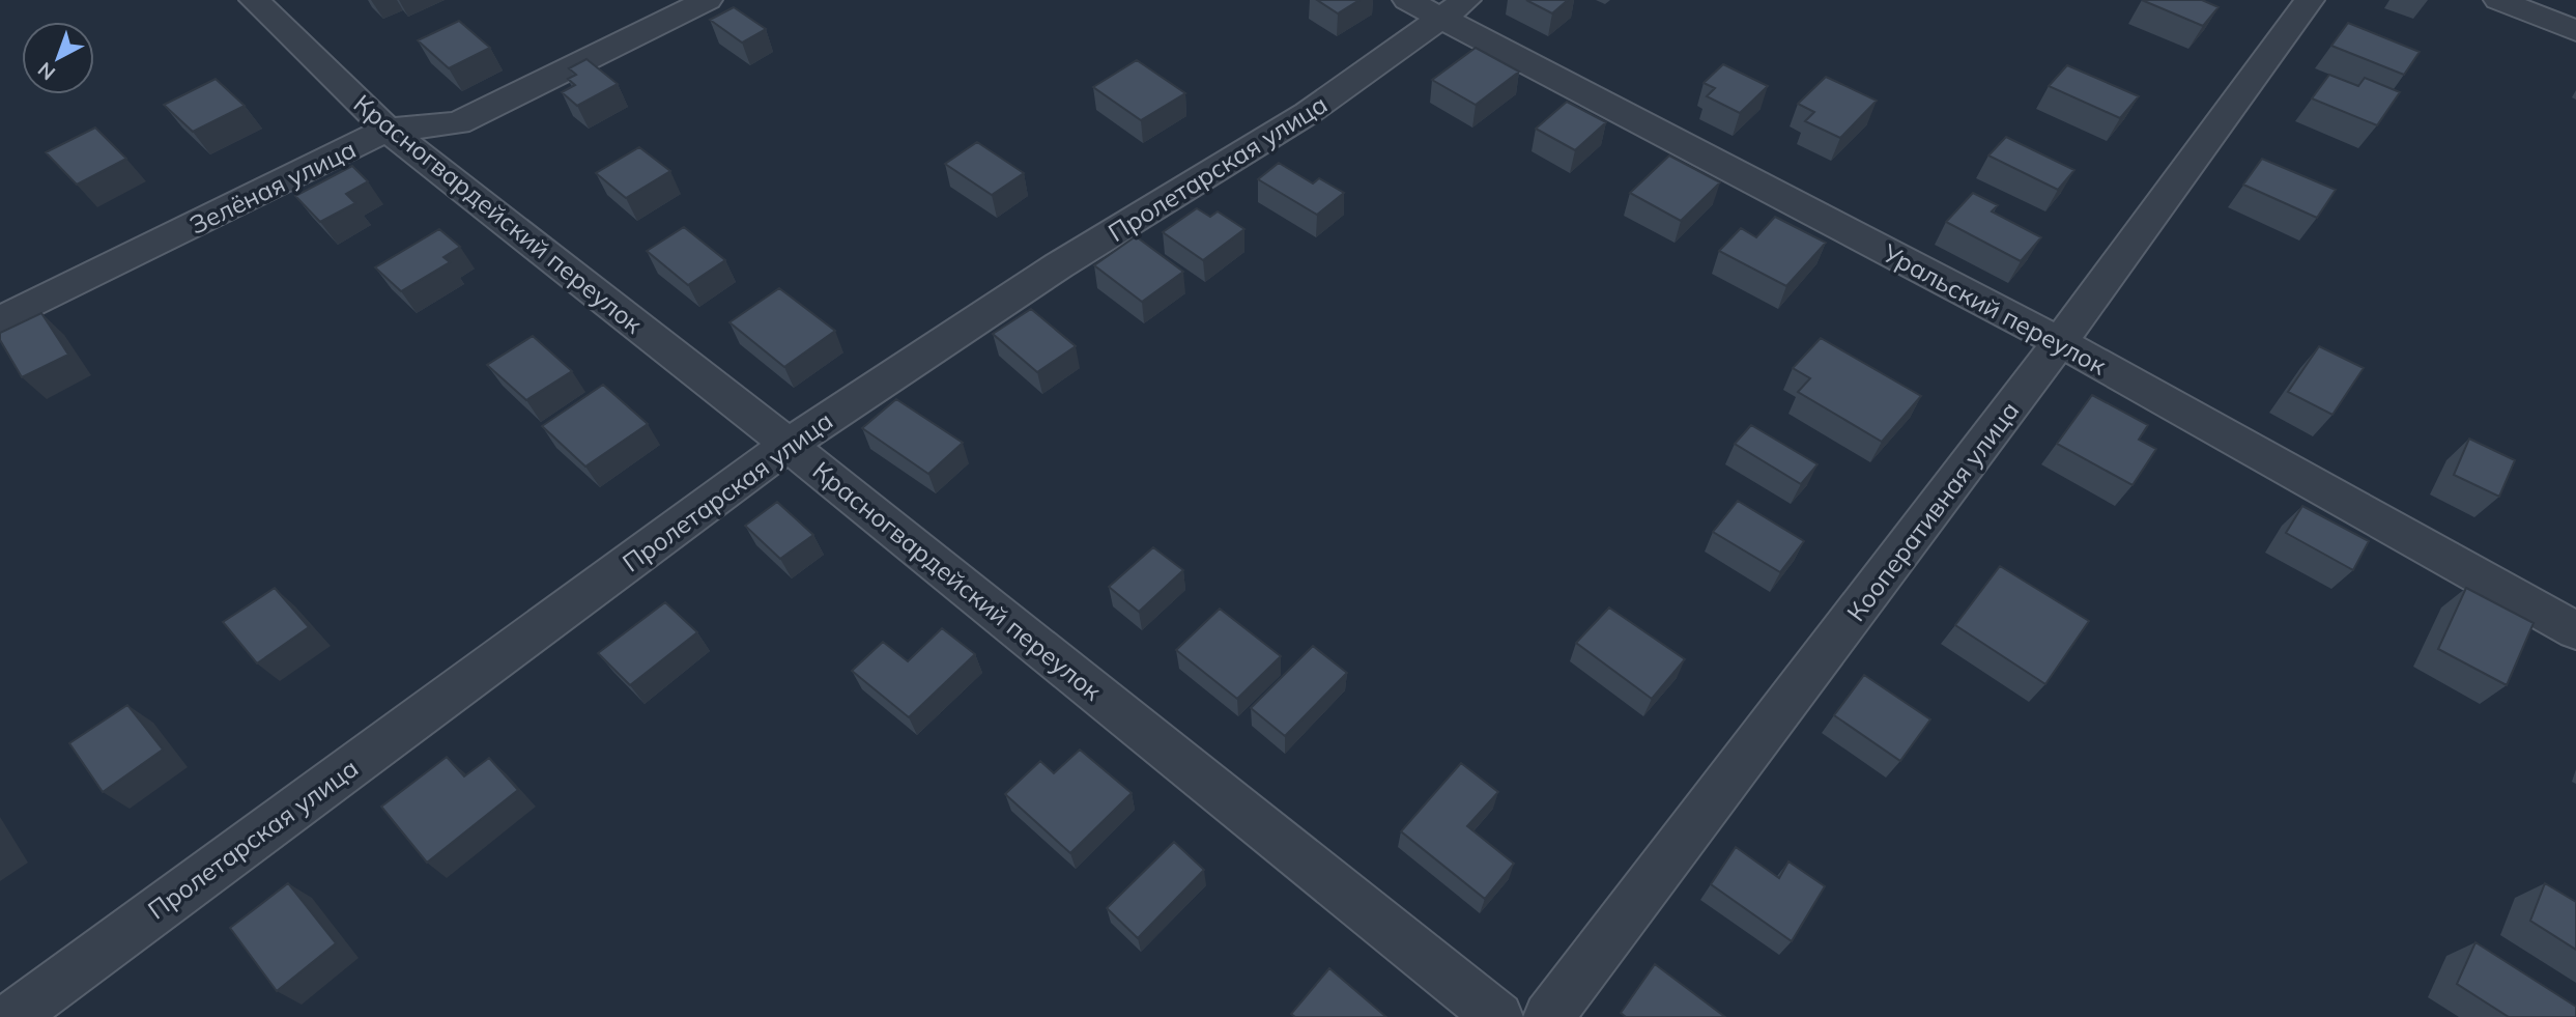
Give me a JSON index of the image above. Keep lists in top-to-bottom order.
{
  "streets": {
    "street": [
      "Пролетарская улица",
      "Зелёная улица",
      "Красногвардейский переулок",
      "Уральский переулок",
      "Кооперативная улица"
    ]
  },
  "crossings": [
    ["Пролетарская улица", "Красногвардейский переулок"],
    ["Пролетарская улица", "Уральский переулок"],
    ["Зелёная улица", "Красногвардейский переулок"],
    ["Уральский переулок", "Кооперативная улица"]
  ],
  "north": "bottom left"
}
